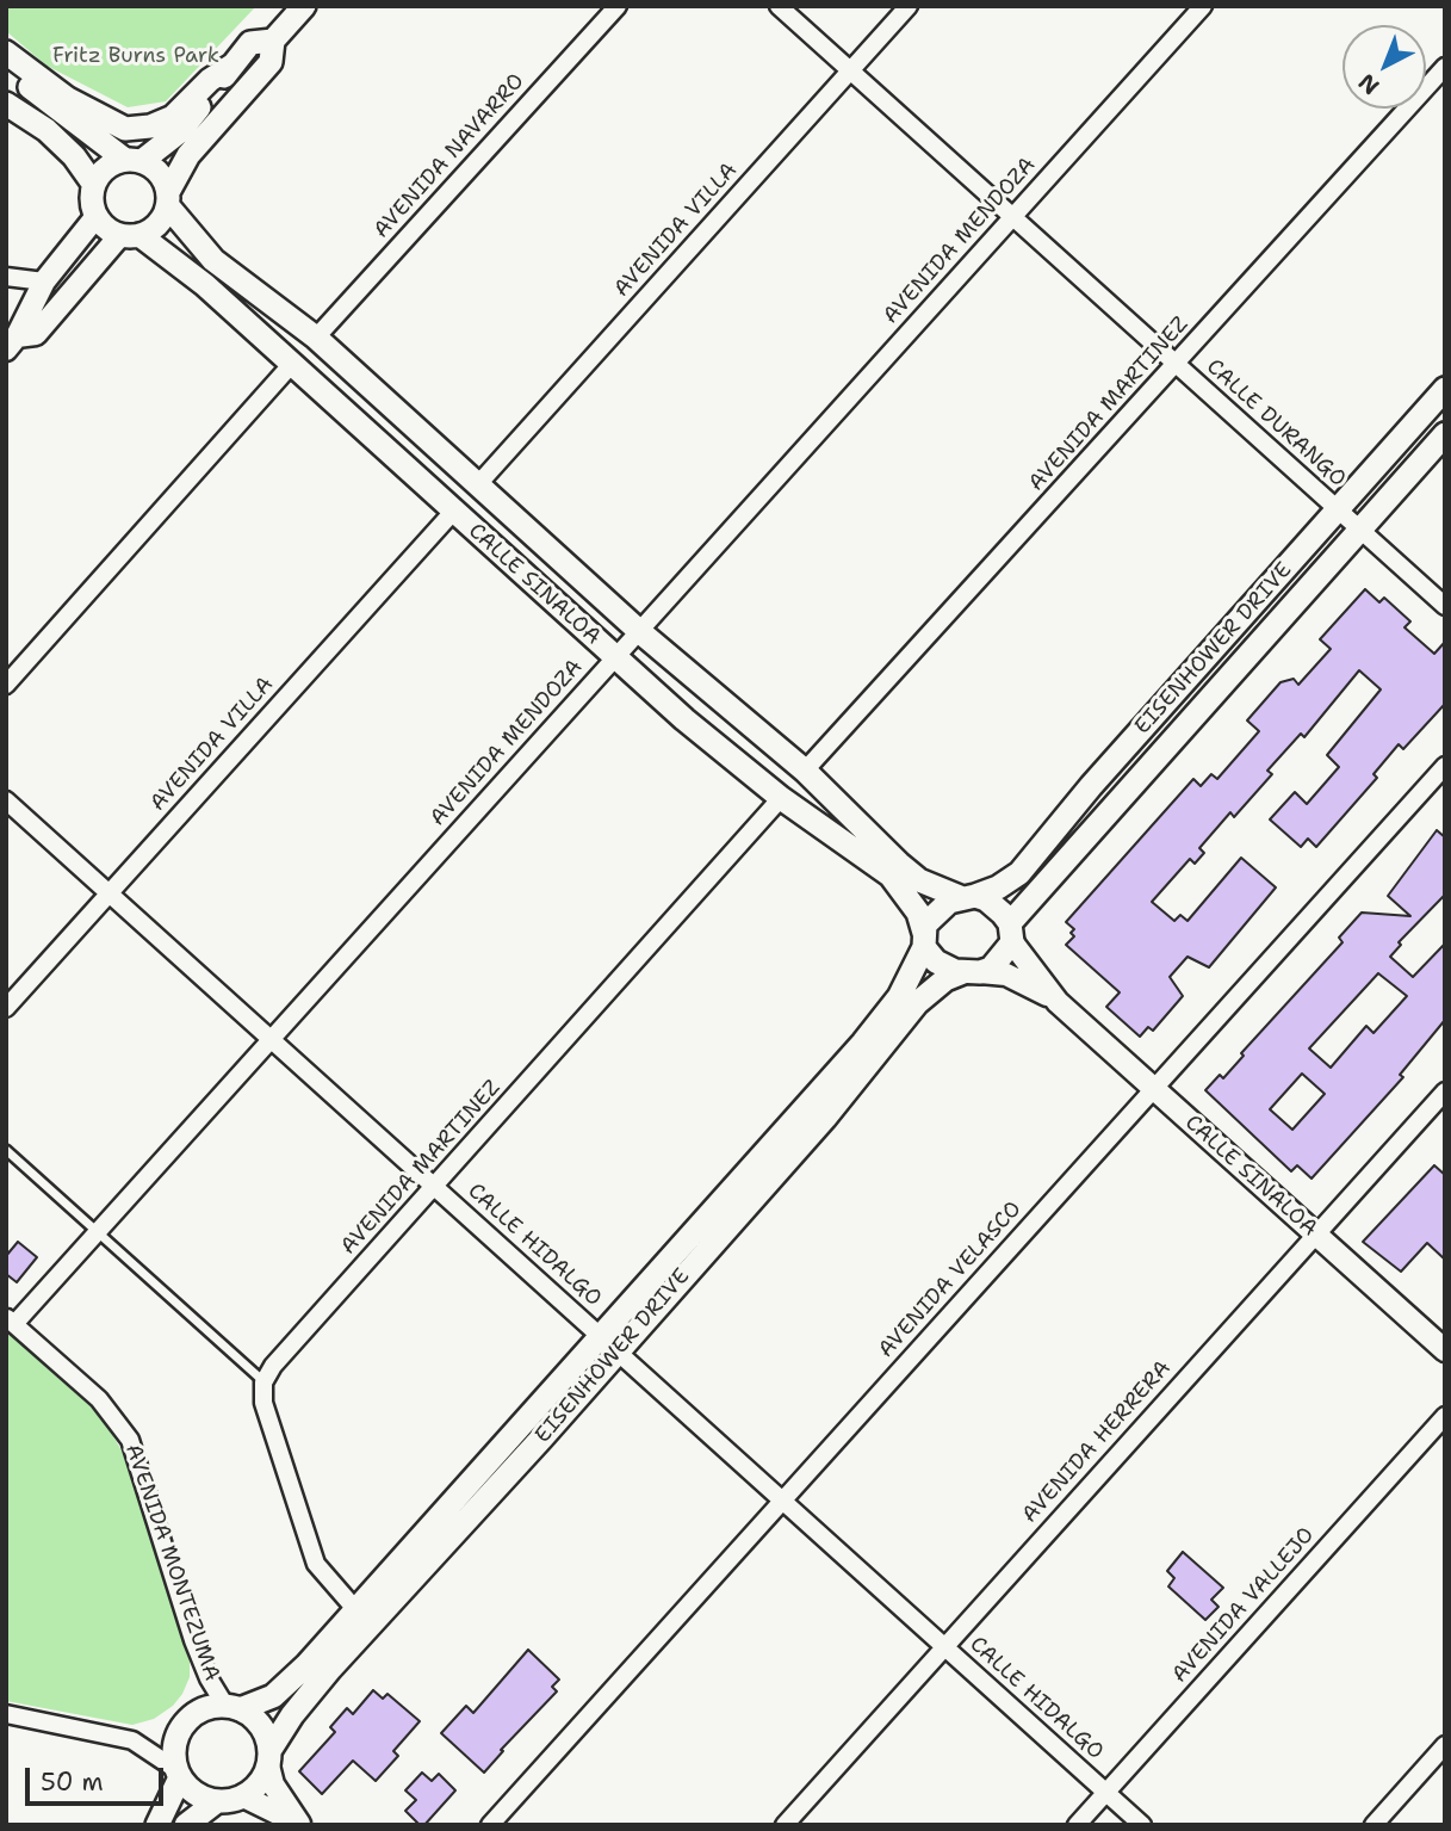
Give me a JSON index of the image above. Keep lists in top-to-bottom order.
{
  "streets": {
    "main road": ["CALLE SINALOA", "EISENHOWER DRIVE"],
    "street": [
      "AVENIDA NAVARRO",
      "AVENIDA VILLA",
      "AVENIDA MENDOZA",
      "AVENIDA MARTINEZ",
      "CALLE DURANGO",
      "CALLE HIDALGO",
      "AVENIDA VELASCO",
      "AVENIDA HERRERA",
      "AVENIDA MONTEZUMA",
      "AVENIDA VALLEJO"
    ]
  },
  "crossings": [
    ["AVENIDA NAVARRO", "CALLE SINALOA"],
    ["AVENIDA VILLA", "CALLE DURANGO"],
    ["AVENIDA VILLA", "CALLE SINALOA"],
    ["AVENIDA VILLA", "CALLE HIDALGO"],
    ["AVENIDA MENDOZA", "CALLE DURANGO"],
    ["AVENIDA MENDOZA", "CALLE SINALOA"],
    ["AVENIDA MENDOZA", "CALLE HIDALGO"],
    ["AVENIDA MENDOZA", "AVENIDA MONTEZUMA"],
    ["AVENIDA MARTINEZ", "CALLE DURANGO"],
    ["AVENIDA MARTINEZ", "CALLE SINALOA"],
    ["AVENIDA MARTINEZ", "CALLE HIDALGO"],
    ["CALLE DURANGO", "EISENHOWER DRIVE"],
    ["CALLE SINALOA", "EISENHOWER DRIVE"],
    ["CALLE SINALOA", "AVENIDA VELASCO"],
    ["CALLE SINALOA", "AVENIDA HERRERA"],
    ["EISENHOWER DRIVE", "CALLE HIDALGO"],
    ["EISENHOWER DRIVE", "AVENIDA MONTEZUMA"],
    ["CALLE HIDALGO", "AVENIDA VELASCO"],
    ["CALLE HIDALGO", "AVENIDA HERRERA"],
    ["CALLE HIDALGO", "AVENIDA VALLEJO"]
  ],
  "parks": ["Fritz Burns Park"],
  "scale_bar": "50 m",
  "north": "bottom left"
}
